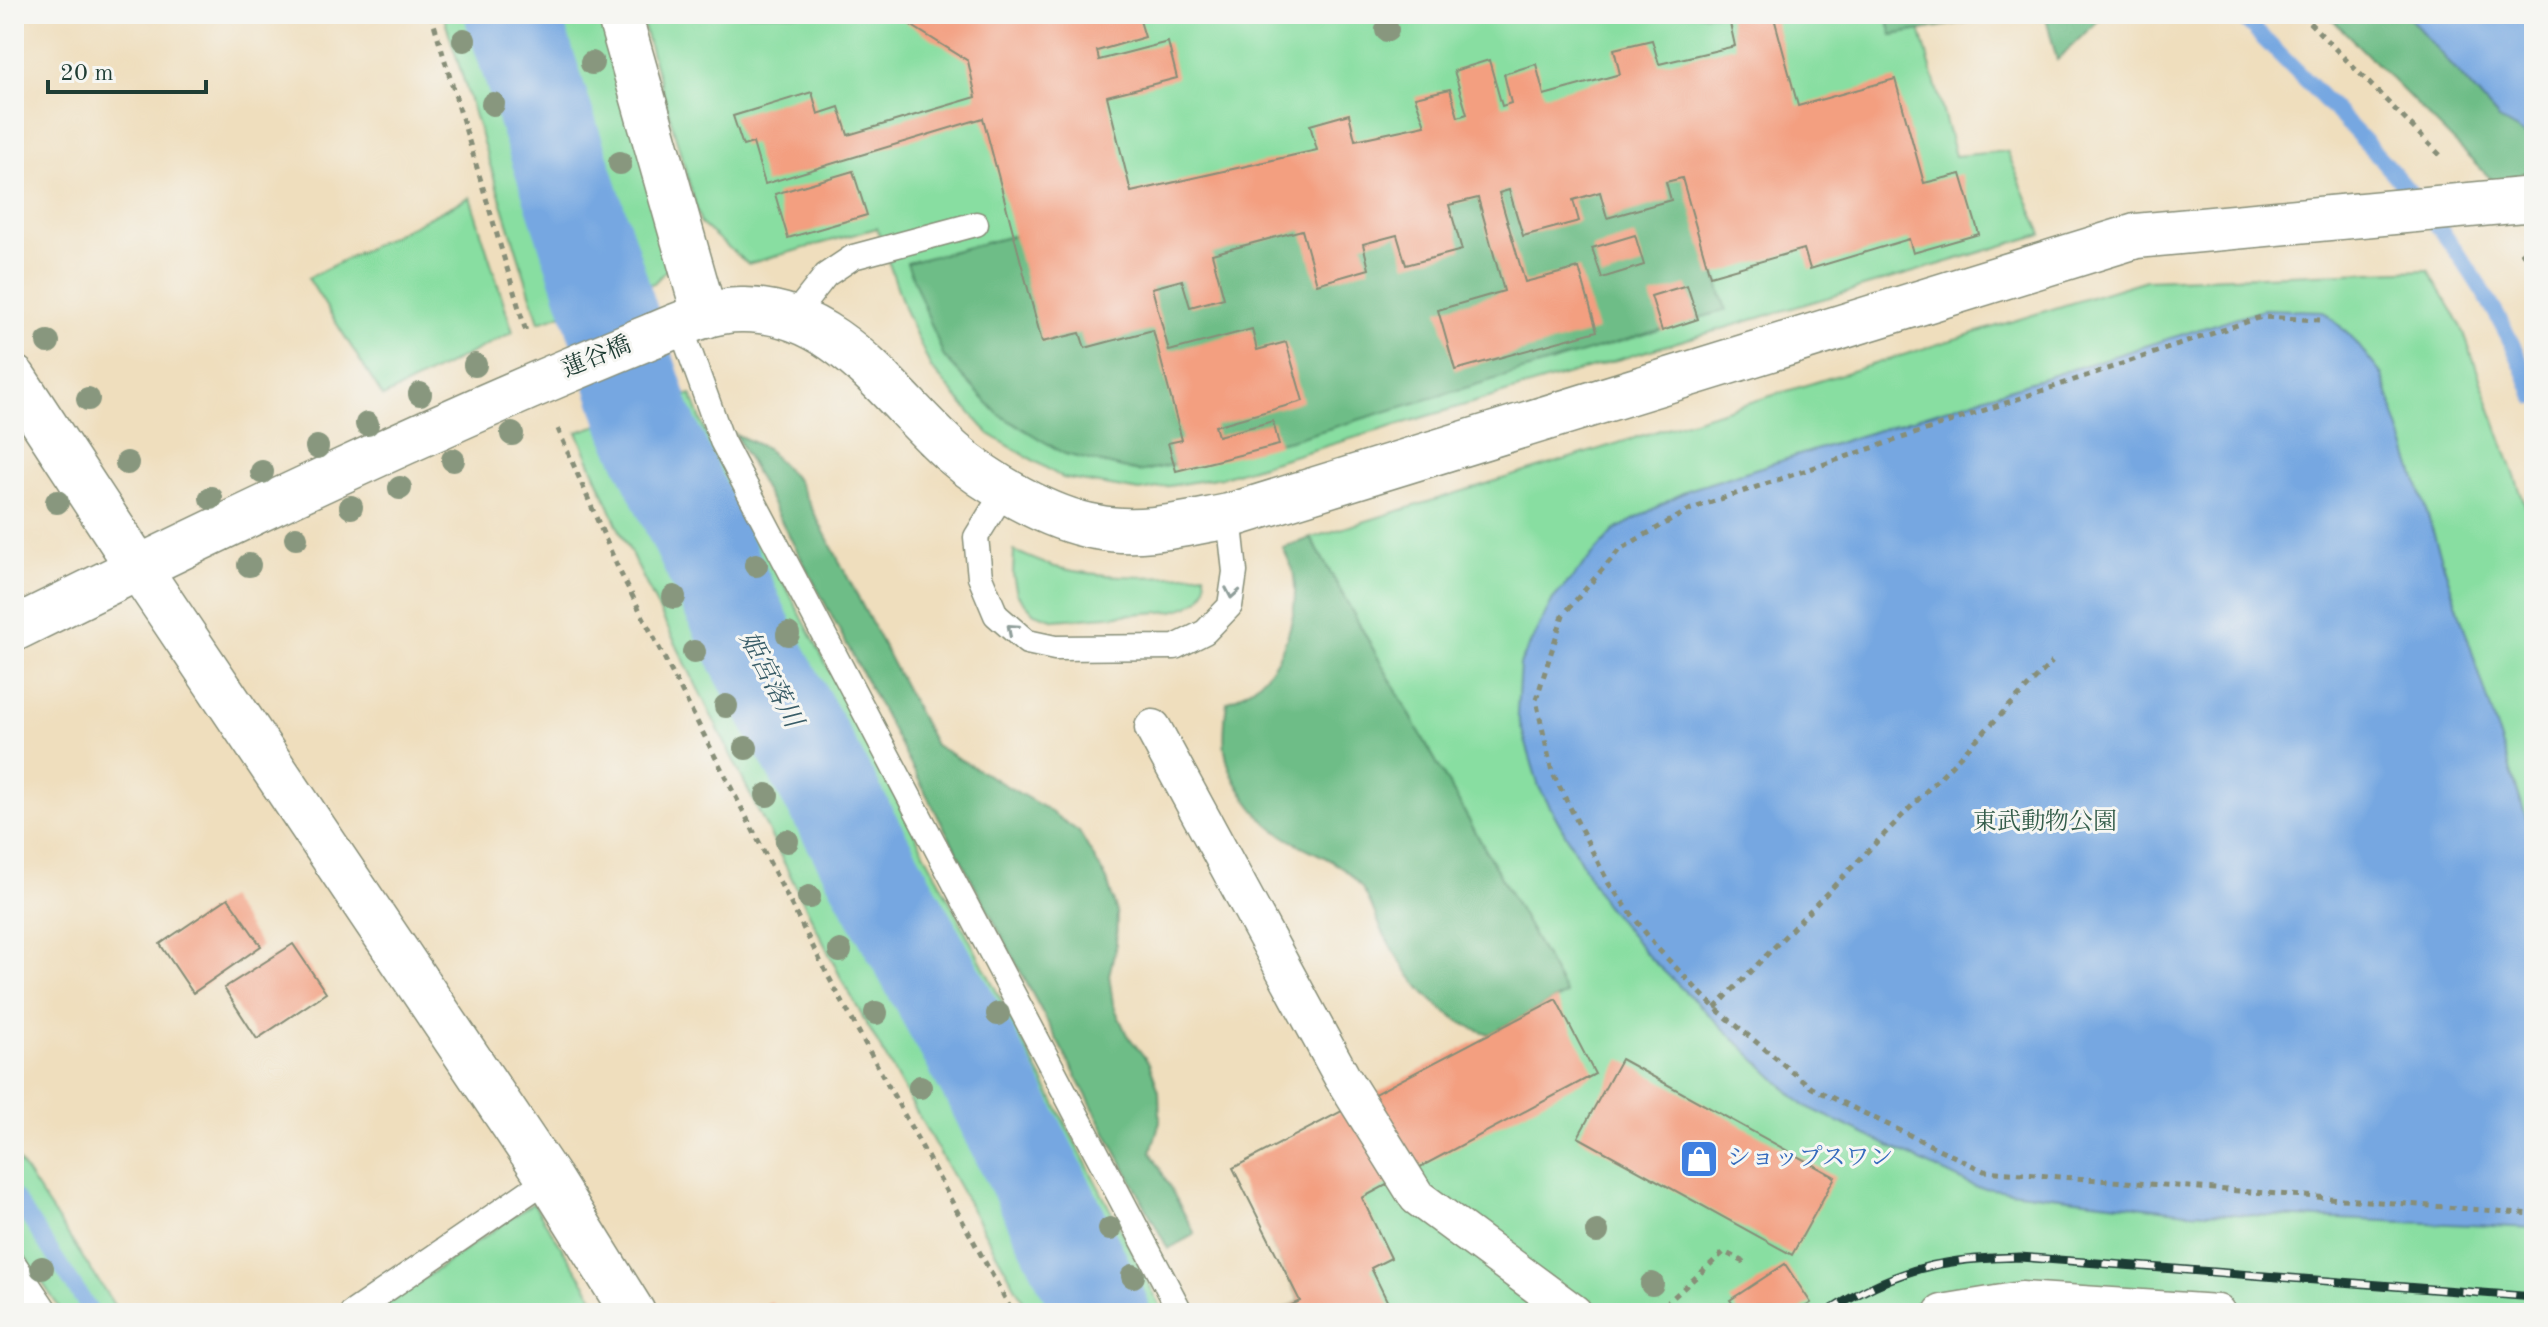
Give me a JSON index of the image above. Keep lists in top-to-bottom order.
{
  "streets": {
    "street": ["蓮谷橋"]
  },
  "water": ["姫宮落川"],
  "parks": ["東武動物公園"],
  "places": {
    "shop": ["ショップスワン"]
  },
  "scale_bar": "20 m"
}
